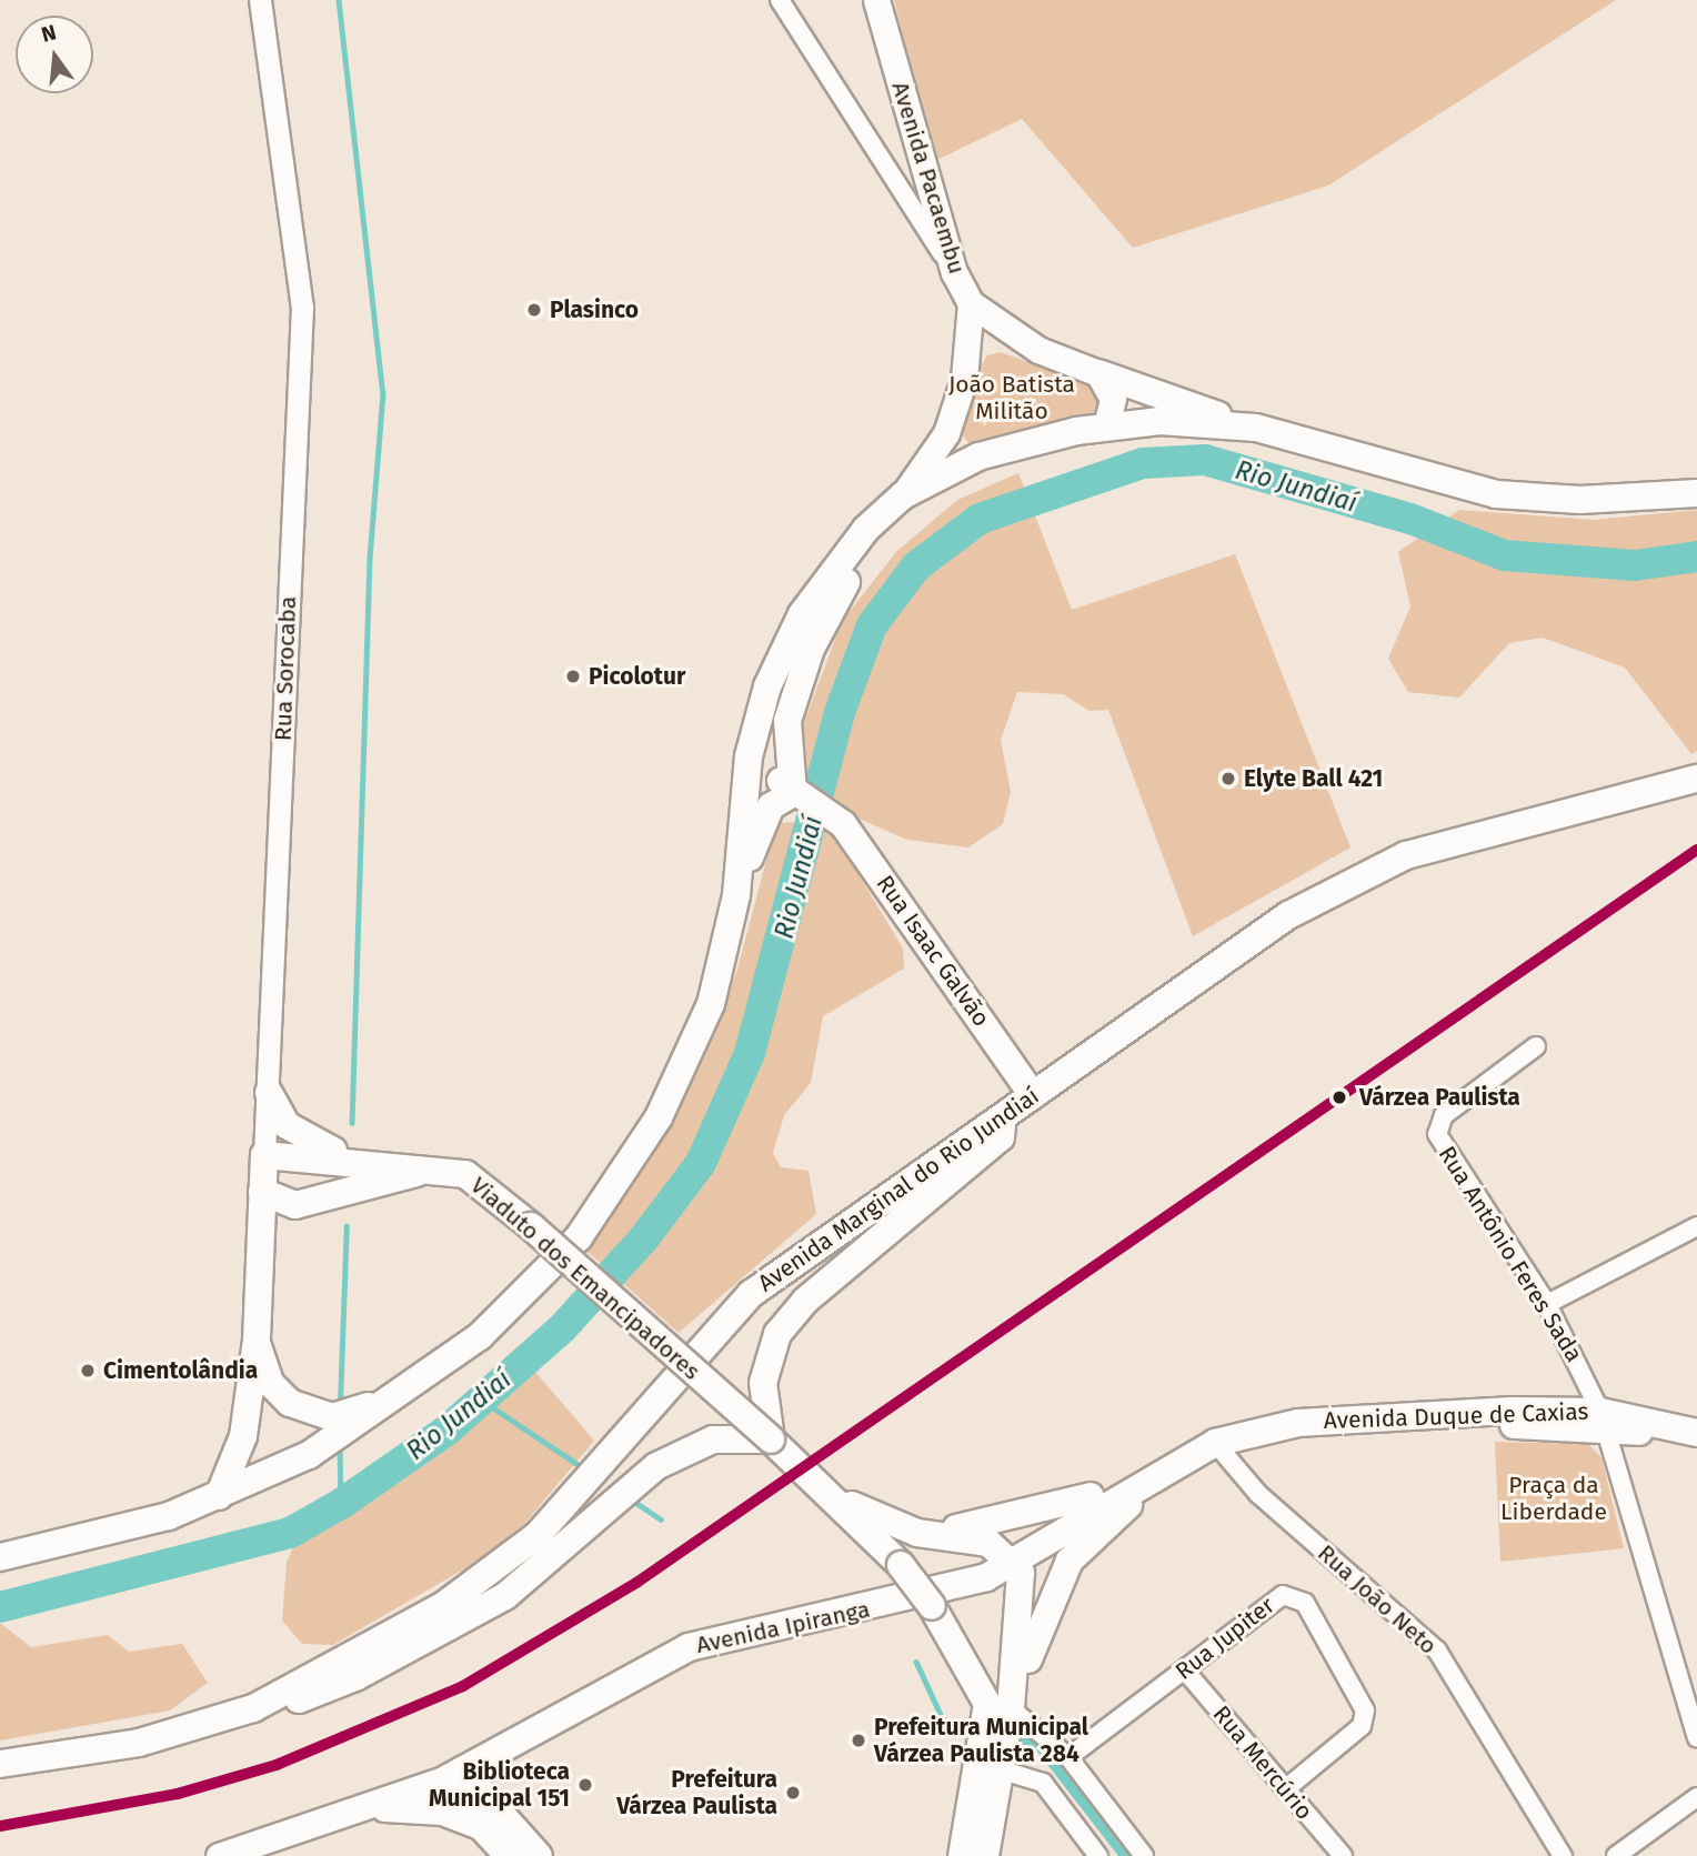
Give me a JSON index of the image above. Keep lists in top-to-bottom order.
{
  "streets": {
    "main road": [
      "Avenida Pacaembu",
      "Rua Sorocaba",
      "Rua Isaac Galvão",
      "Avenida Marginal do Rio Jundiaí",
      "Viaduto dos Emancipadores",
      "Avenida Duque de Caxias",
      "Avenida Ipiranga"
    ],
    "street": [
      "Rua Antônio Feres Sada",
      "Rua João Neto",
      "Rua Jupiter",
      "Rua Mercúrio"
    ]
  },
  "crossings": [
    ["Rua Isaac Galvão", "Avenida Marginal do Rio Jundiaí"],
    ["Rua Antônio Feres Sada", "Avenida Duque de Caxias"],
    ["Avenida Duque de Caxias", "Rua João Neto"],
    ["Avenida Duque de Caxias", "Avenida Ipiranga"],
    ["Rua João Neto", "Avenida Ipiranga"],
    ["Rua Jupiter", "Rua Mercúrio"]
  ],
  "water": ["Rio Jundiaí"],
  "parks": ["João Batista Militão", "Praça da Liberdade"],
  "places": [
    "Plasinco",
    "Picolotur",
    "Elyte Ball 421",
    "Várzea Paulista",
    "Cimentolândia",
    "Prefeitura Municipal Várzea Paulista 284",
    "Biblioteca Municipal 151",
    "Prefeitura Várzea Paulista"
  ],
  "north": "top"
}
